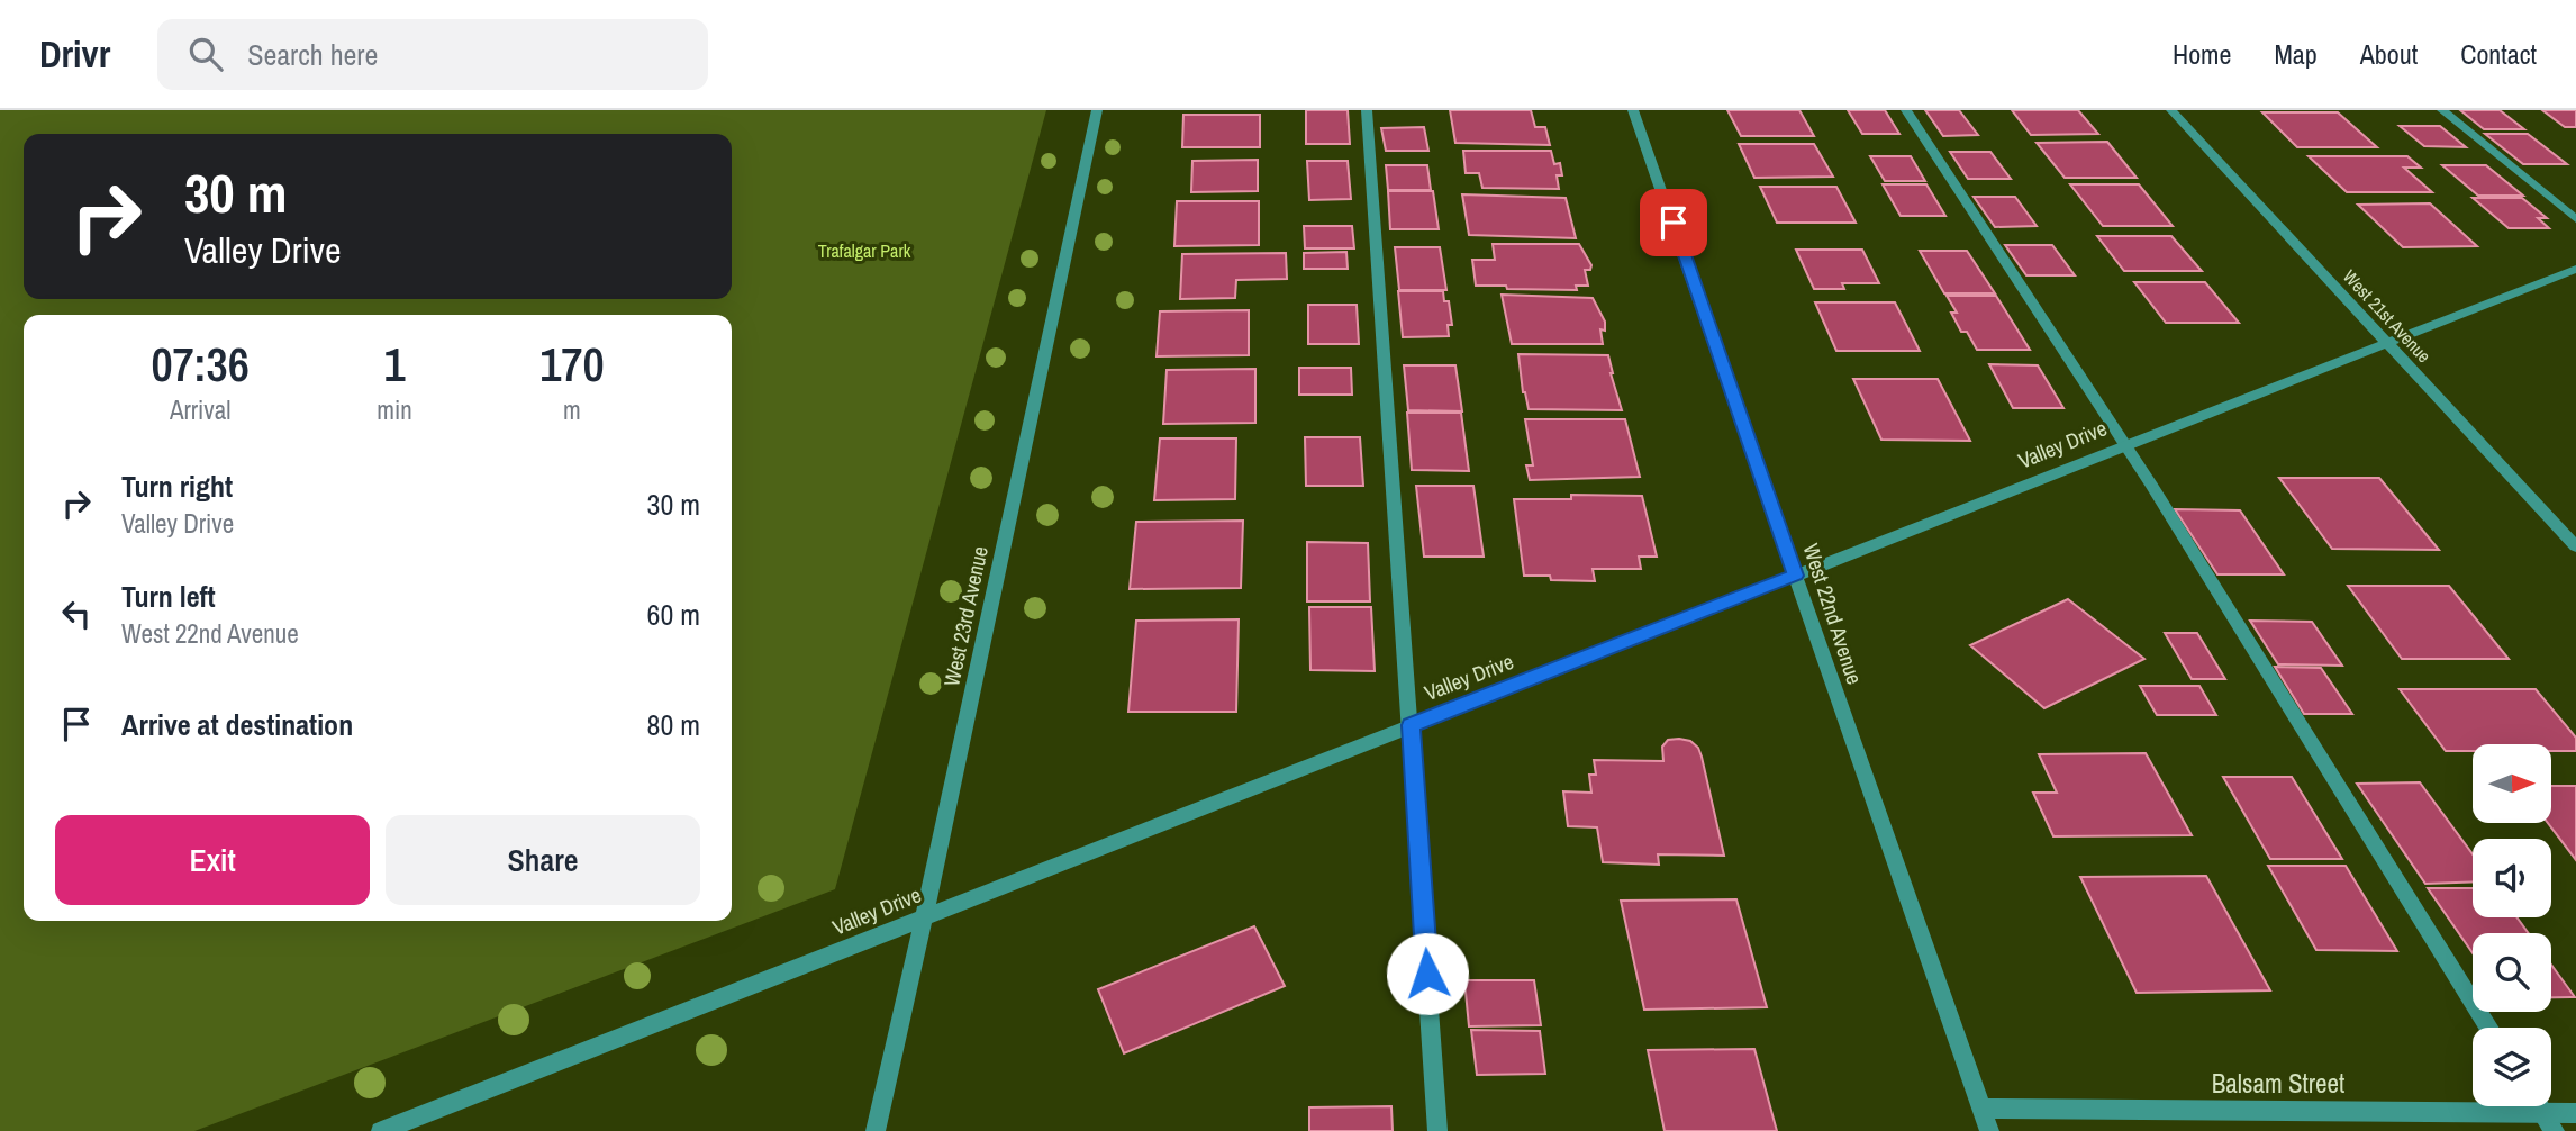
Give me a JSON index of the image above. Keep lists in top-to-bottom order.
{
  "streets": {
    "street": [
      "West 21st Avenue",
      "Valley Drive",
      "West 22nd Avenue",
      "West 23rd Avenue",
      "Balsam Street"
    ]
  },
  "crossings": [
    ["West 21st Avenue", "Valley Drive"],
    ["Valley Drive", "West 22nd Avenue"],
    ["Valley Drive", "West 23rd Avenue"],
    ["West 22nd Avenue", "Balsam Street"]
  ],
  "parks": ["Trafalgar Park"],
  "north": "right",
  "page": {
    "header": "Drivr",
    "search": "Search here",
    "nav": [
      "Home",
      "Map",
      "About",
      "Contact"
    ],
    "turn": ["30 m", "Valley Drive"],
    "eta": [
      "07:36",
      "Arrival",
      "1",
      "min",
      "170",
      "m"
    ],
    "list": [
      {
        "name": "Turn right",
        "note": "Valley Drive",
        "value": "30 m"
      },
      {
        "name": "Turn left",
        "note": "West 22nd Avenue",
        "value": "60 m"
      },
      {
        "name": "Arrive at destination",
        "value": "80 m"
      }
    ],
    "buttons": ["Exit", "Share"]
  }
}
